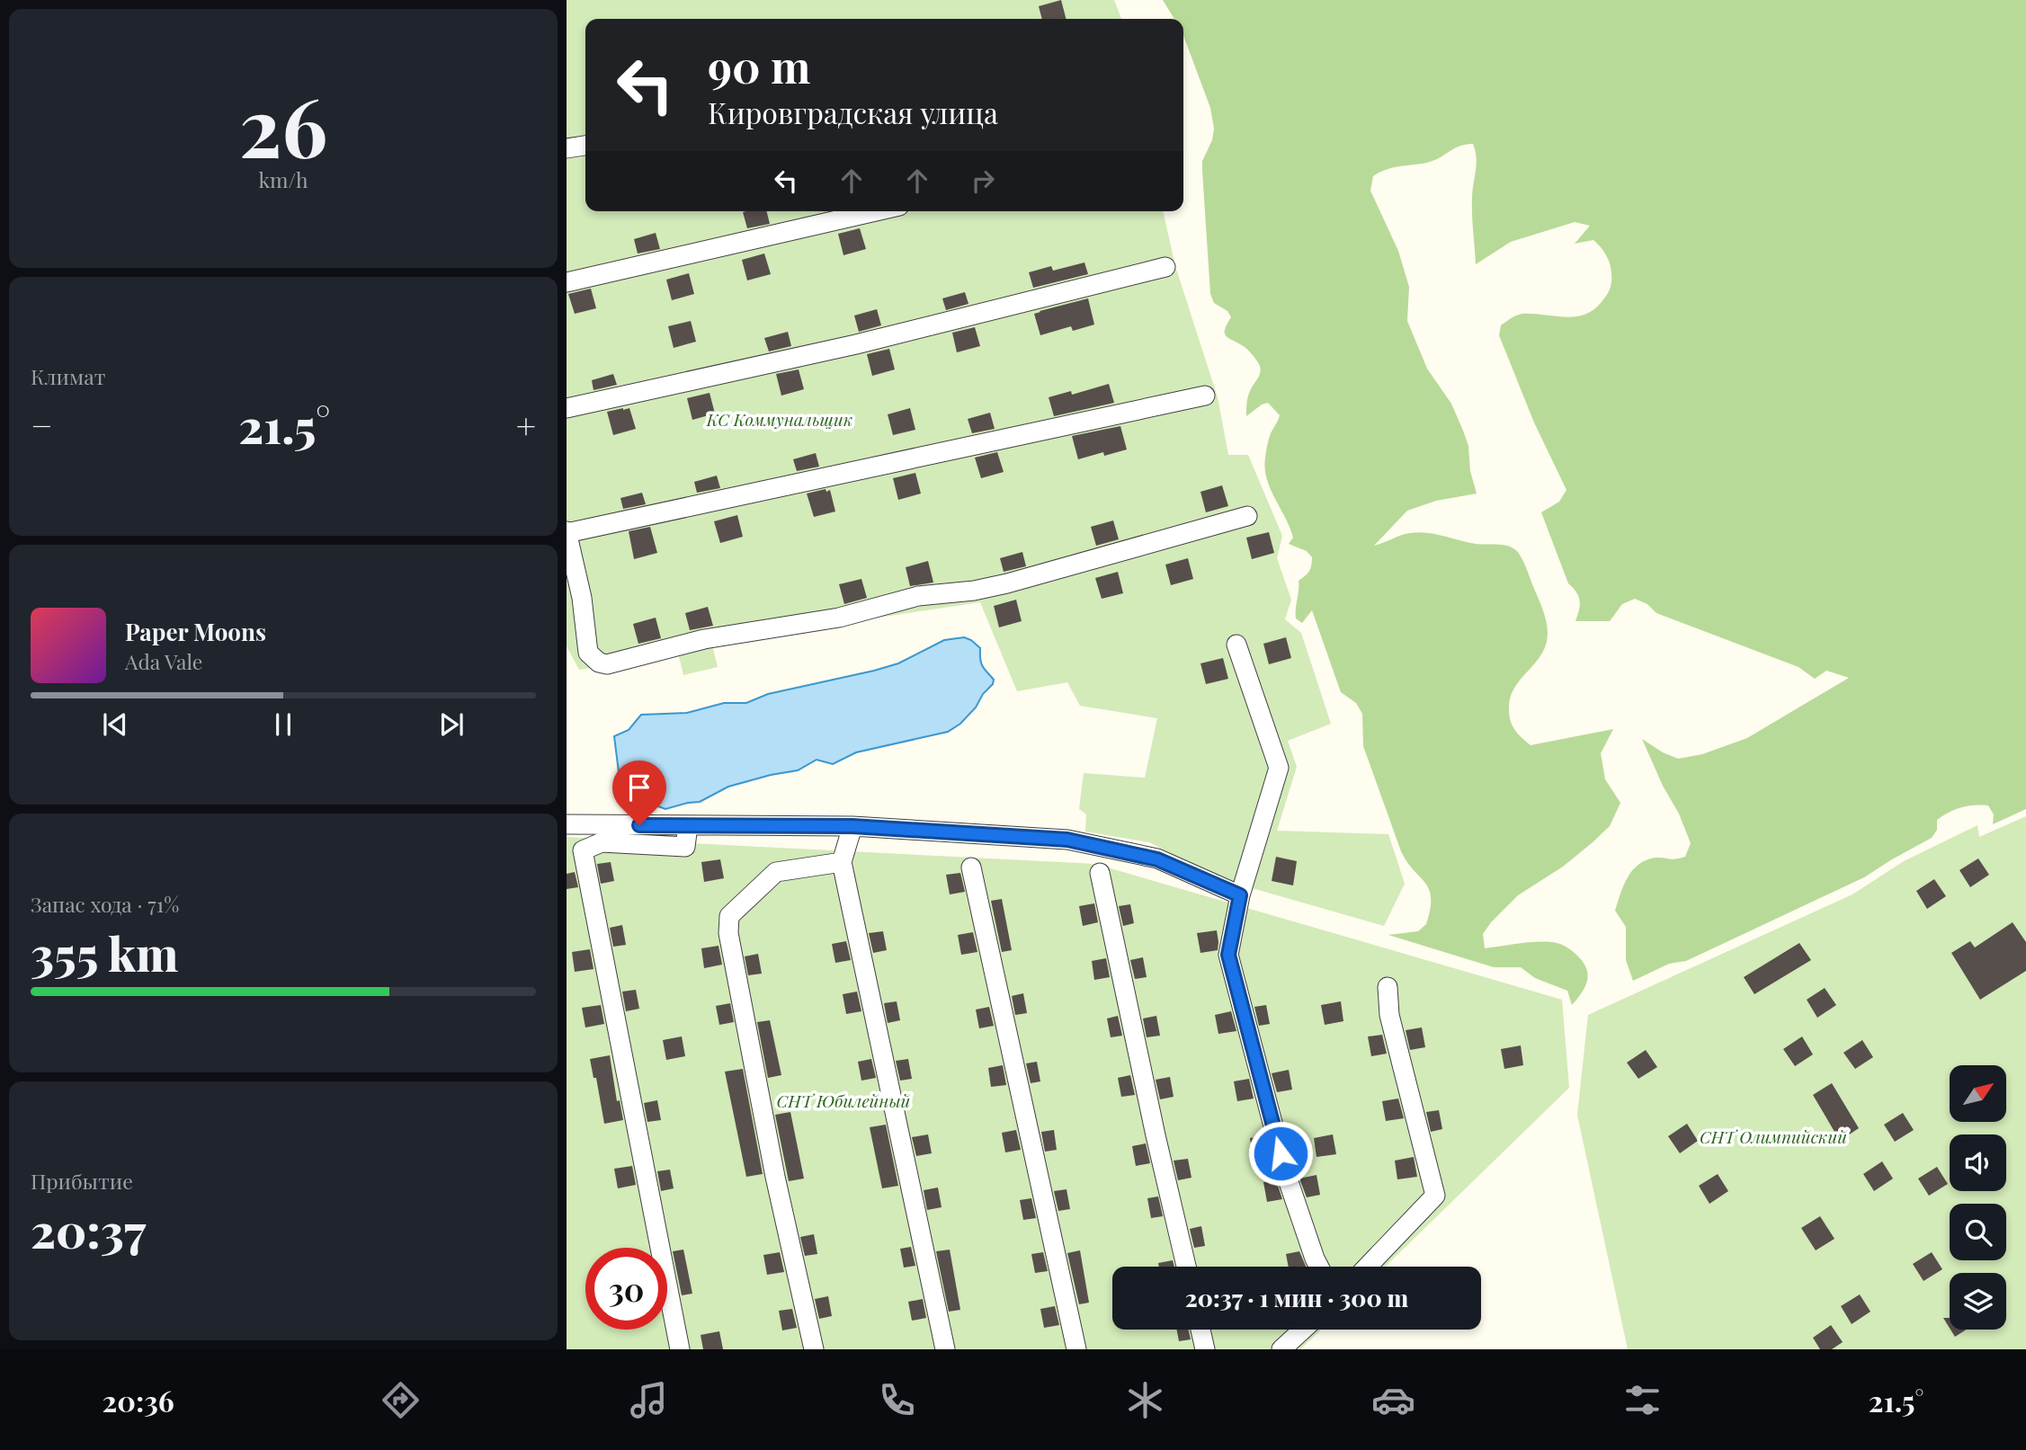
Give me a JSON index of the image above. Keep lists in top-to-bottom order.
{
  "parks": ["КС Коммунальщик", "СНТ Юбилейный", "СНТ Олимпийский"],
  "north": "top right",
  "page": {
    "tile": [
      ["26", "km/h"],
      "Климат",
      ["Запас хода · 71%", "355 km"],
      ["Прибытие", "20:37"]
    ],
    "turn": ["90 m", "Кировградская улица"],
    "heat": ["−", "21.5°", "+"],
    "song": ["Paper Moons", "Ada Vale"],
    "limit": "30",
    "trip": "20:37 · 1 мин · 300 m",
    "tabs": ["20:36", "21.5°"]
  }
}
